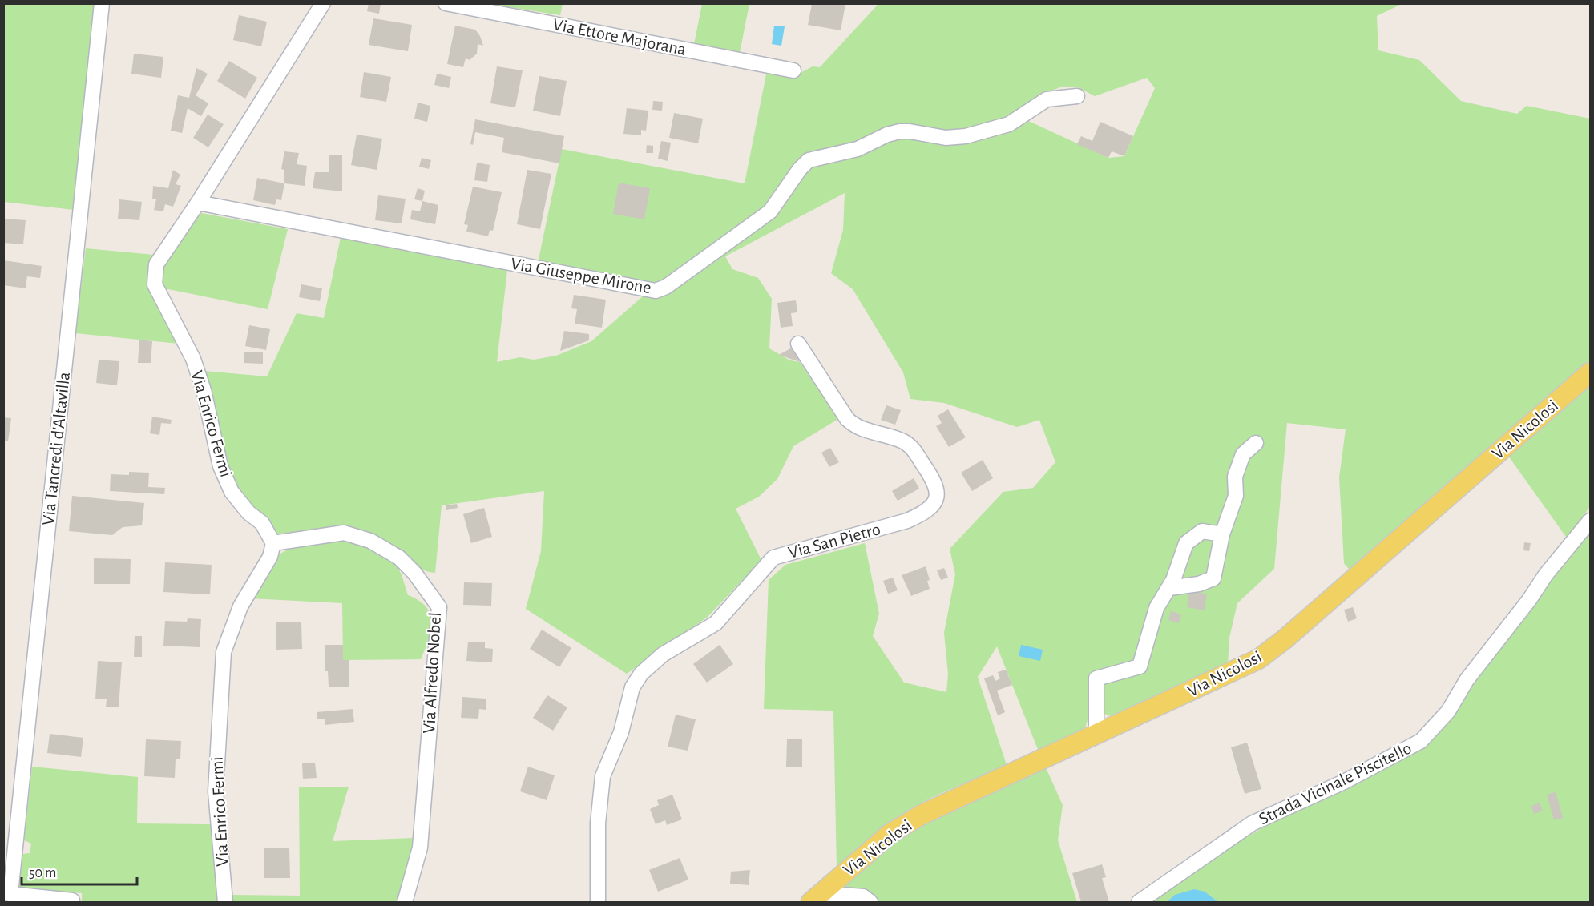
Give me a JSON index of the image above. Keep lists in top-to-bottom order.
{
  "streets": {
    "main road": ["Via Nicolosi"],
    "street": [
      "Via Ettore Majorana",
      "Via Giuseppe Mirone",
      "Via Enrico Fermi",
      "Via Tancredi d'Altavilla",
      "Via San Pietro",
      "Via Alfredo Nobel",
      "Strada Vicinale Piscitello"
    ]
  },
  "crossings": [
    ["Via Giuseppe Mirone", "Via Enrico Fermi"],
    ["Via Enrico Fermi", "Via Alfredo Nobel"]
  ],
  "scale_bar": "50 m"
}
